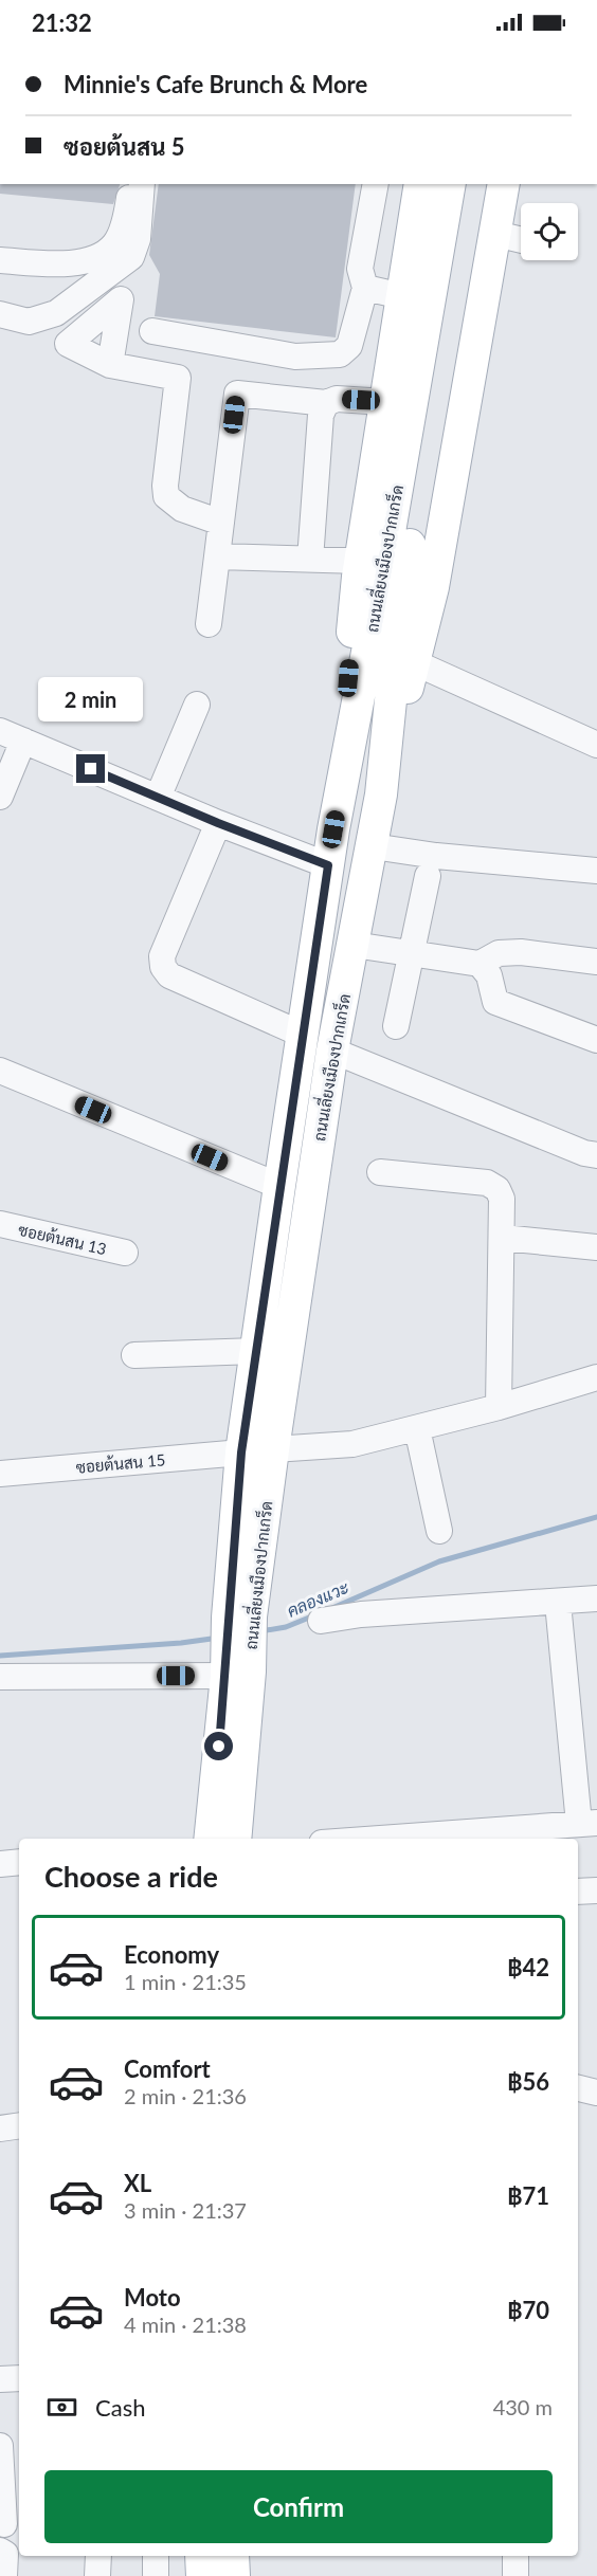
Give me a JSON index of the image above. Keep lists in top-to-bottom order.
{
  "streets": {
    "main road": ["ถนนเลี่ยงเมืองปากเกร็ด"],
    "street": ["ซอยต้นสน 13", "ซอยต้นสน 15"]
  },
  "crossings": [
    ["ถนนเลี่ยงเมืองปากเกร็ด", "ซอยต้นสน 15"]
  ],
  "water": ["คลองแวะ"],
  "page": {
    "status": "21:32",
    "banner": ["Minnie's Cafe Brunch & More", "ซอยต้นสน 5"],
    "bubble": "2 min",
    "heading": "Choose a ride",
    "list": [
      {
        "name": "Economy",
        "note": "1 min · 21:35",
        "value": "฿42"
      },
      {
        "name": "Comfort",
        "note": "2 min · 21:36",
        "value": "฿56"
      },
      {
        "name": "XL",
        "note": "3 min · 21:37",
        "value": "฿71"
      },
      {
        "name": "Moto",
        "note": "4 min · 21:38",
        "value": "฿70"
      }
    ],
    "pay": ["Cash", "430 m"],
    "buttons": "Confirm"
  }
}
